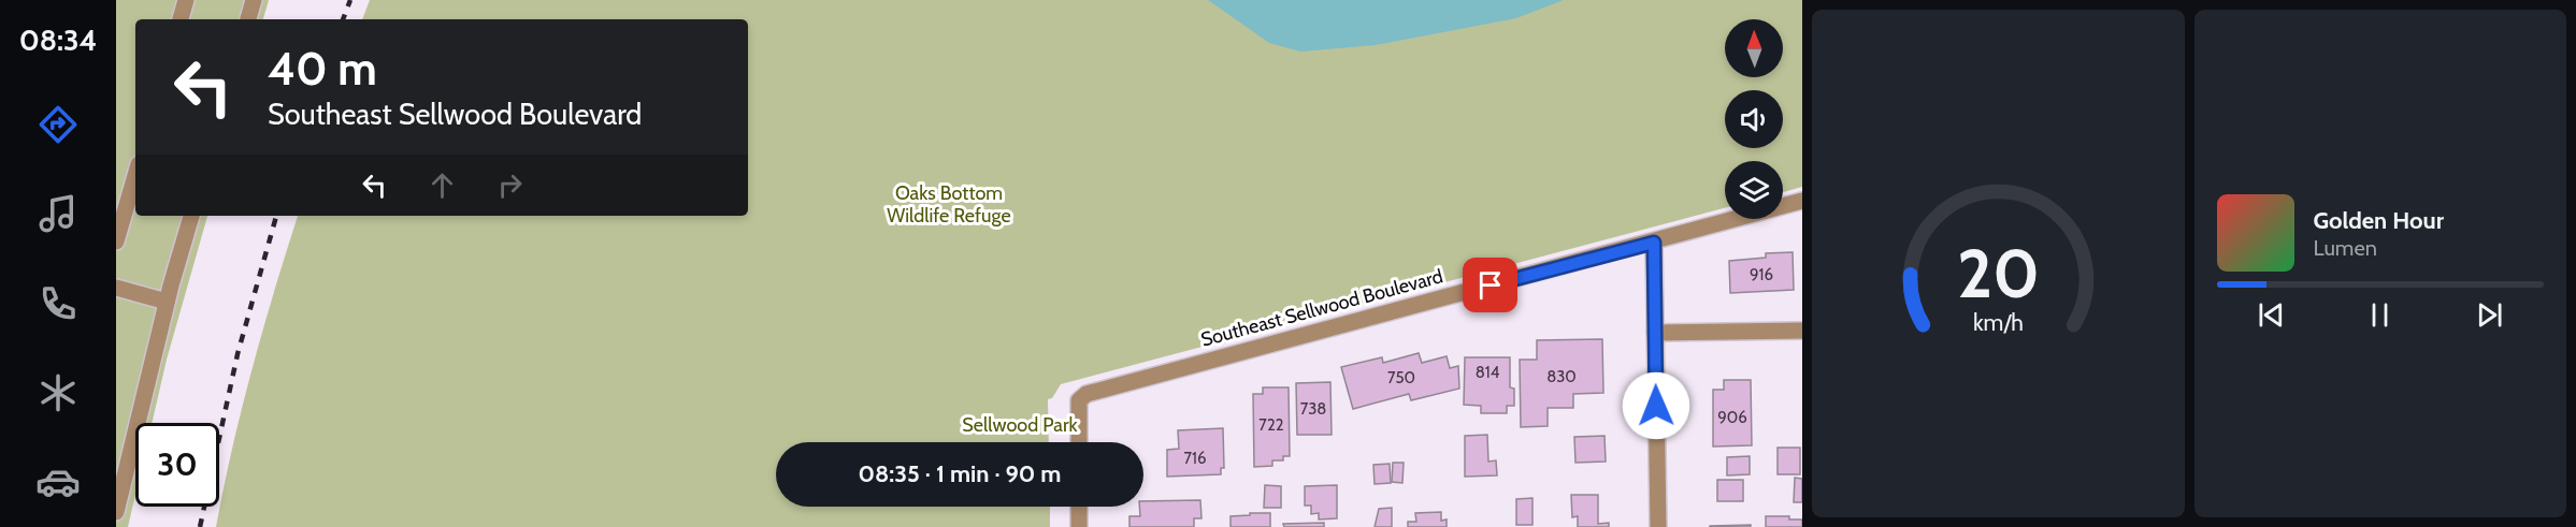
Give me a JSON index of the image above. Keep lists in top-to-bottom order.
{
  "streets": {
    "street": ["Southeast Sellwood Boulevard"]
  },
  "parks": ["Oaks Bottom Wildlife Refuge", "Sellwood Park"],
  "house_numbers": [
    "916",
    "814",
    "830",
    "750",
    "738",
    "906",
    "722",
    "716"
  ],
  "north": "top",
  "page": {
    "tabs": "08:34",
    "turn": ["40 m", "Southeast Sellwood Boulevard"],
    "song": ["Golden Hour", "Lumen"],
    "limit": "30",
    "trip": "08:35 · 1 min · 90 m",
    "gauge": ["20", "km/h"]
  }
}
